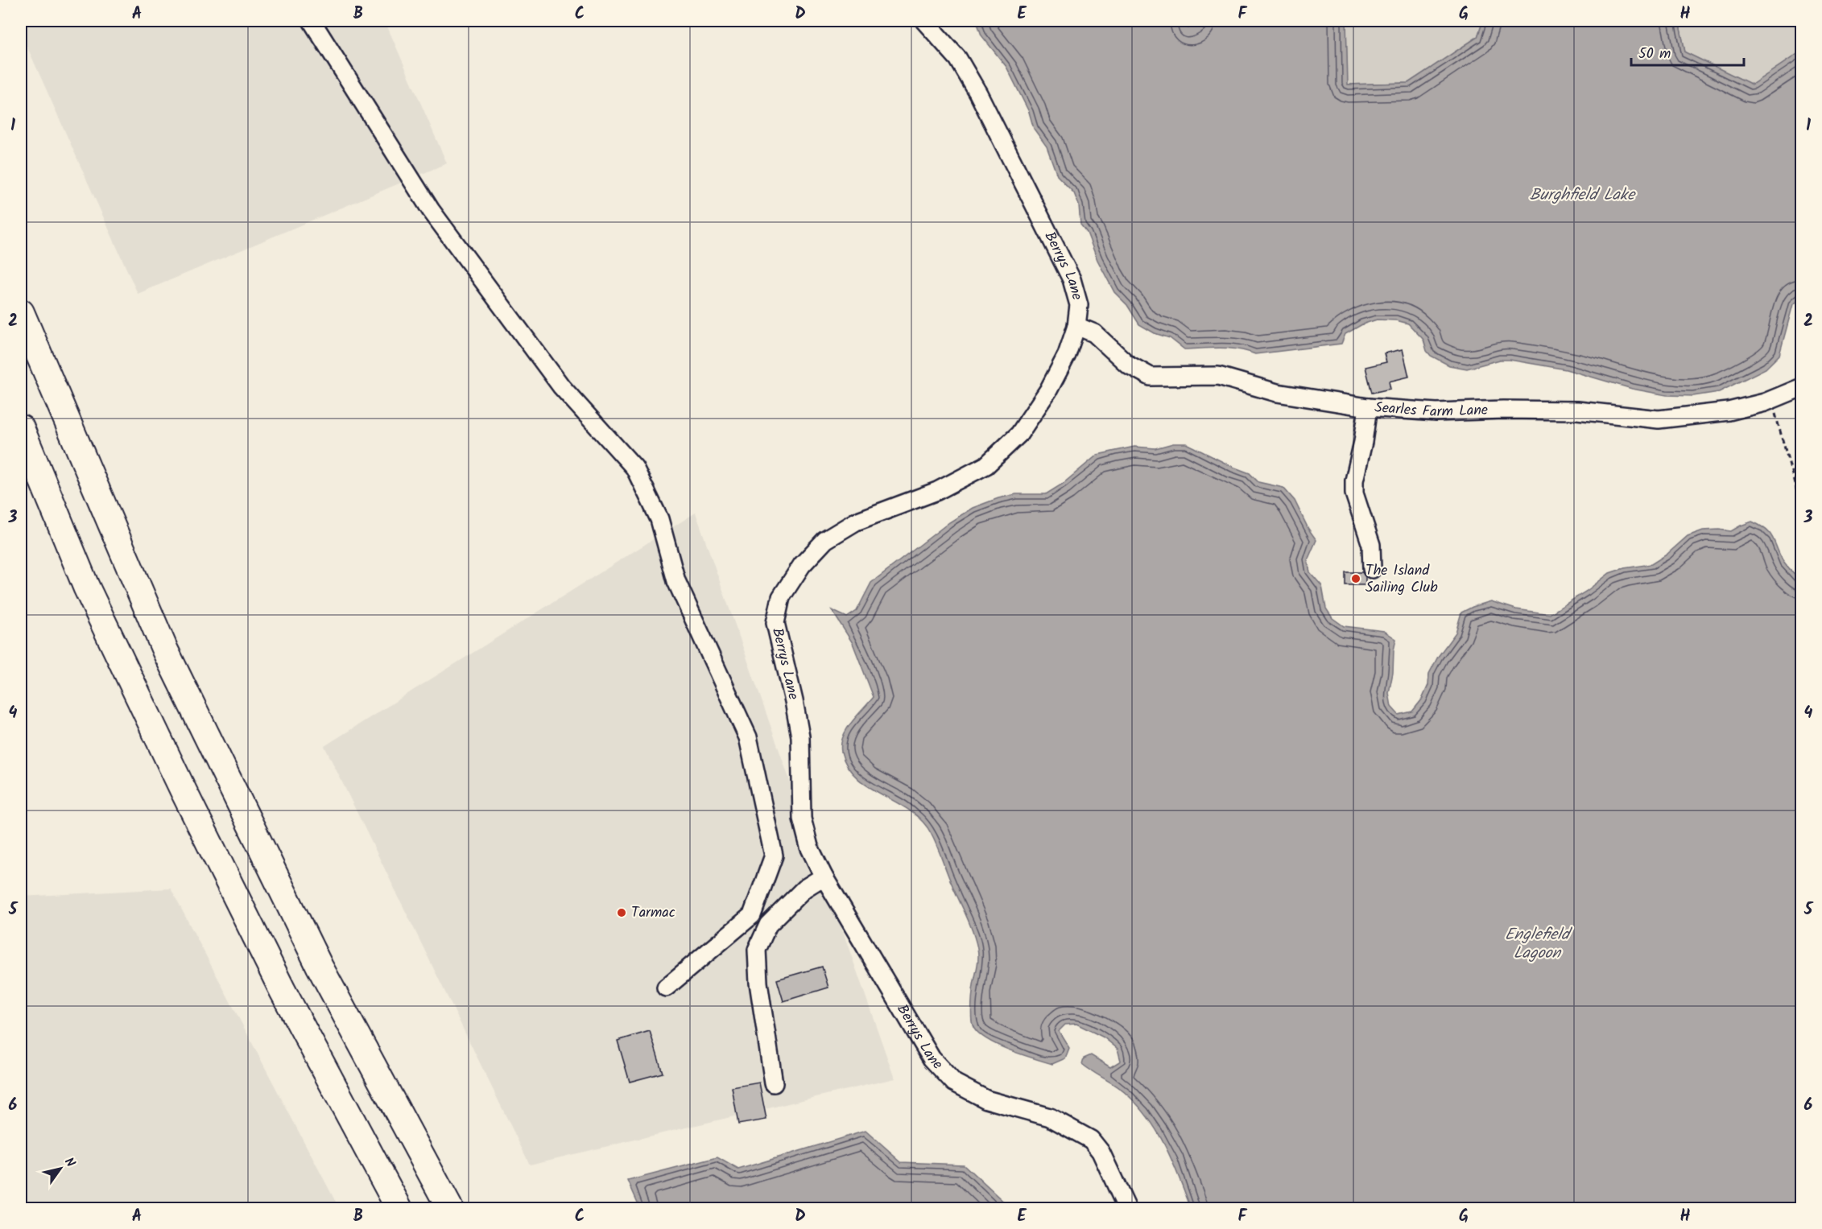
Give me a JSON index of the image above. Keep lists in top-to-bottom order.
{
  "streets": {
    "street": ["Berrys Lane", "Searles Farm Lane"]
  },
  "crossings": [
    ["Berrys Lane", "Searles Farm Lane"]
  ],
  "water": ["Burghfield Lake", "Englefield Lagoon"],
  "places": ["The Island Sailing Club", "Tarmac"],
  "scale_bar": "50 m",
  "north": "top right",
  "grid": {
    "columns": [
      "A",
      "B",
      "C",
      "D",
      "E",
      "F",
      "G",
      "H"
    ],
    "rows": [
      "1",
      "2",
      "3",
      "4",
      "5",
      "6"
    ]
  }
}
